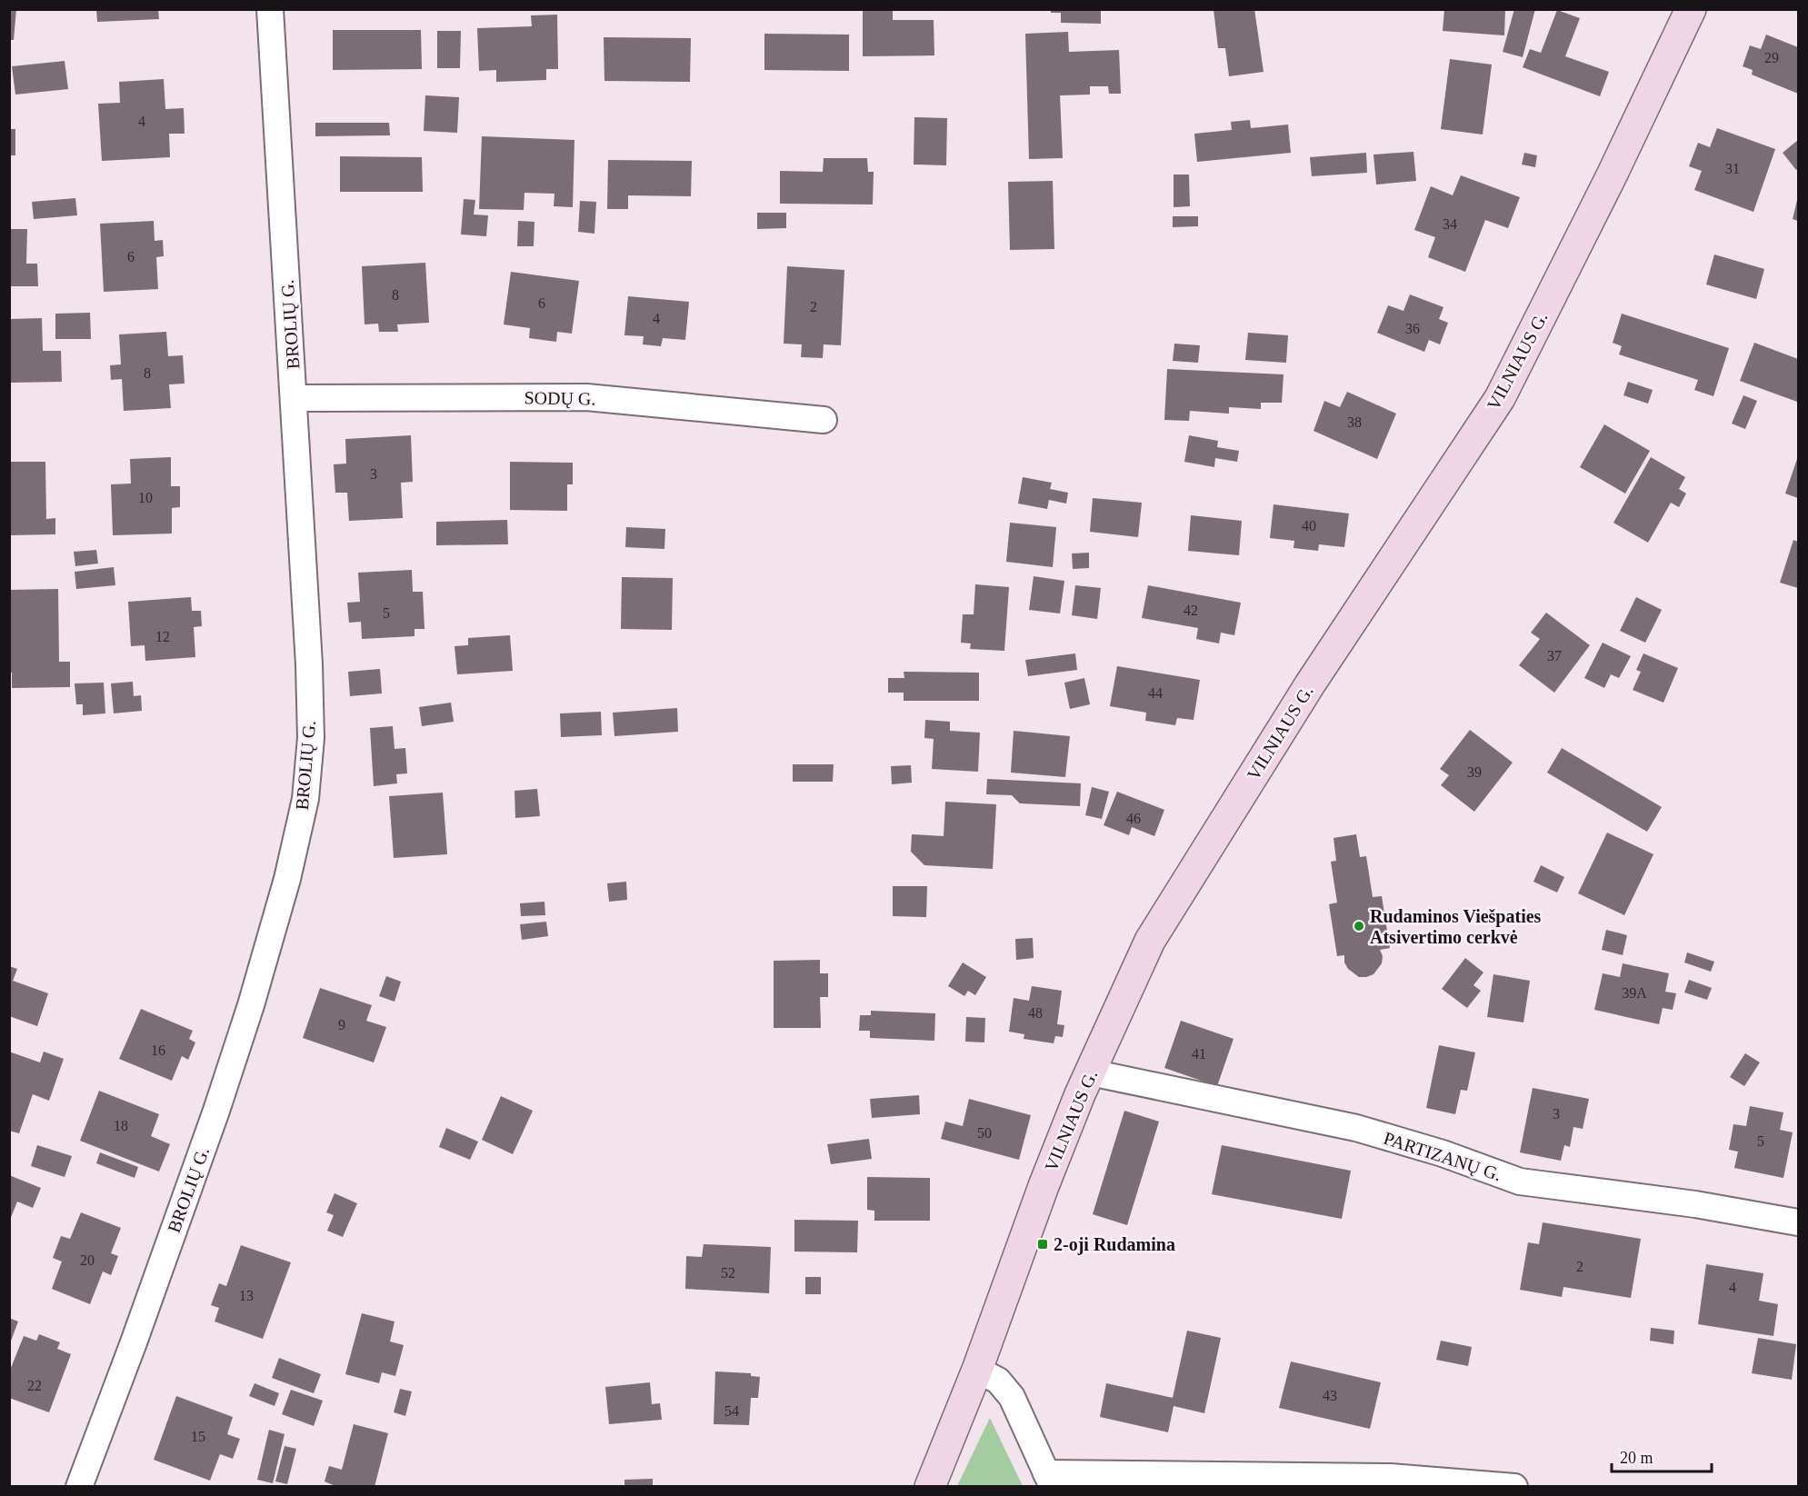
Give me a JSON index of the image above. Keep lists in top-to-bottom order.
{
  "streets": {
    "main road": ["VILNIAUS G."],
    "street": ["BROLIŲ G.", "SODŲ G.", "PARTIZANŲ G."]
  },
  "crossings": [
    ["BROLIŲ G.", "SODŲ G."],
    ["VILNIAUS G.", "PARTIZANŲ G."]
  ],
  "places": {
    "other": ["Rudaminos Viešpaties Atsivertimo cerkvė"],
    "transit": ["2-oji Rudamina"]
  },
  "house_numbers": [
    "29",
    "4",
    "31",
    "34",
    "6",
    "8",
    "6",
    "2",
    "4",
    "36",
    "8",
    "38",
    "3",
    "10",
    "40",
    "42",
    "5",
    "12",
    "37",
    "44",
    "39",
    "46",
    "39A",
    "48",
    "9",
    "16",
    "41",
    "3",
    "18",
    "50",
    "5",
    "20",
    "2",
    "52",
    "4",
    "13",
    "22",
    "43",
    "54",
    "15"
  ],
  "scale_bar": "20 m"
}
